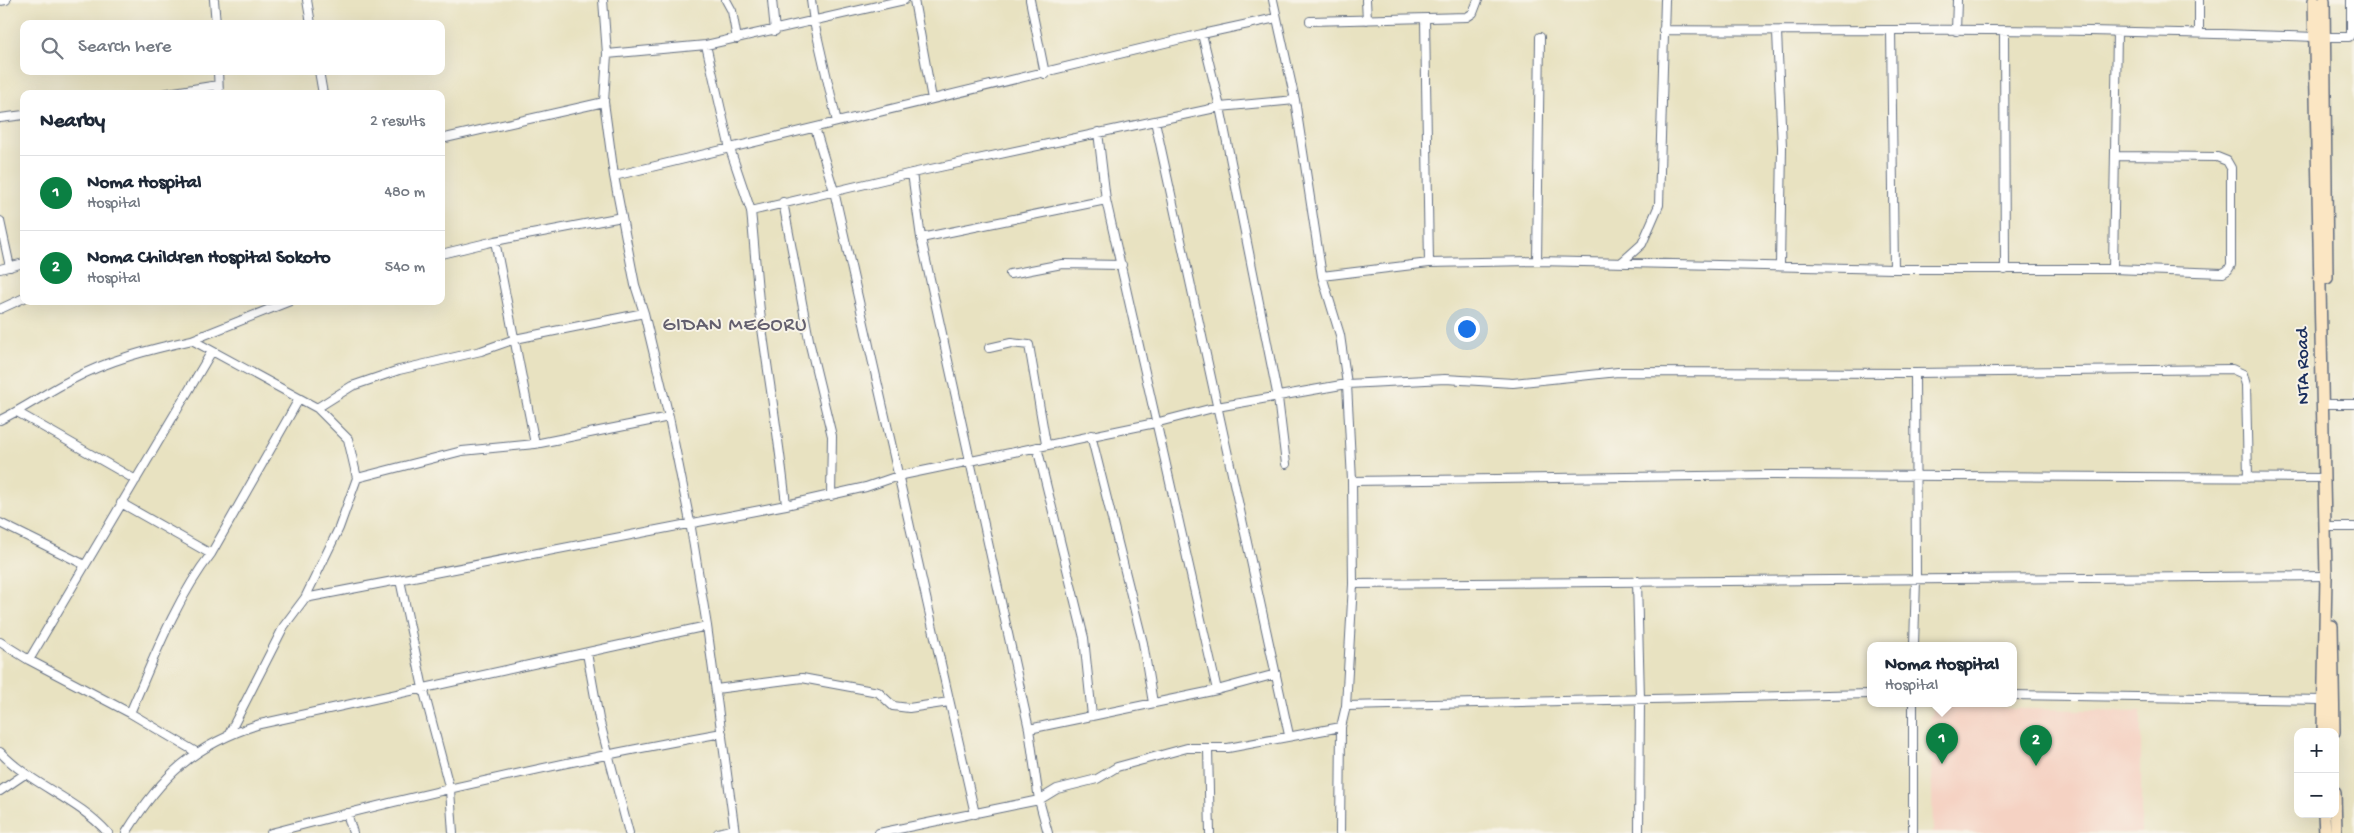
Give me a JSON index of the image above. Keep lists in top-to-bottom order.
{
  "streets": {
    "main road": ["NTA Road"]
  },
  "districts": ["GIDAN MEGORU"],
  "page": {
    "search": "Search here",
    "heading": ["Nearby", "2 results"],
    "list": [
      {
        "mark": "1",
        "name": "Noma Hospital",
        "note": "Hospital",
        "value": "480 m"
      },
      {
        "mark": "2",
        "name": "Noma Children Hospital Sokoto",
        "note": "Hospital",
        "value": "540 m"
      }
    ],
    "popup": ["Noma Hospital", "Hospital"],
    "pins": ["1", "2"],
    "map_buttons": ["+", "−"]
  }
}
